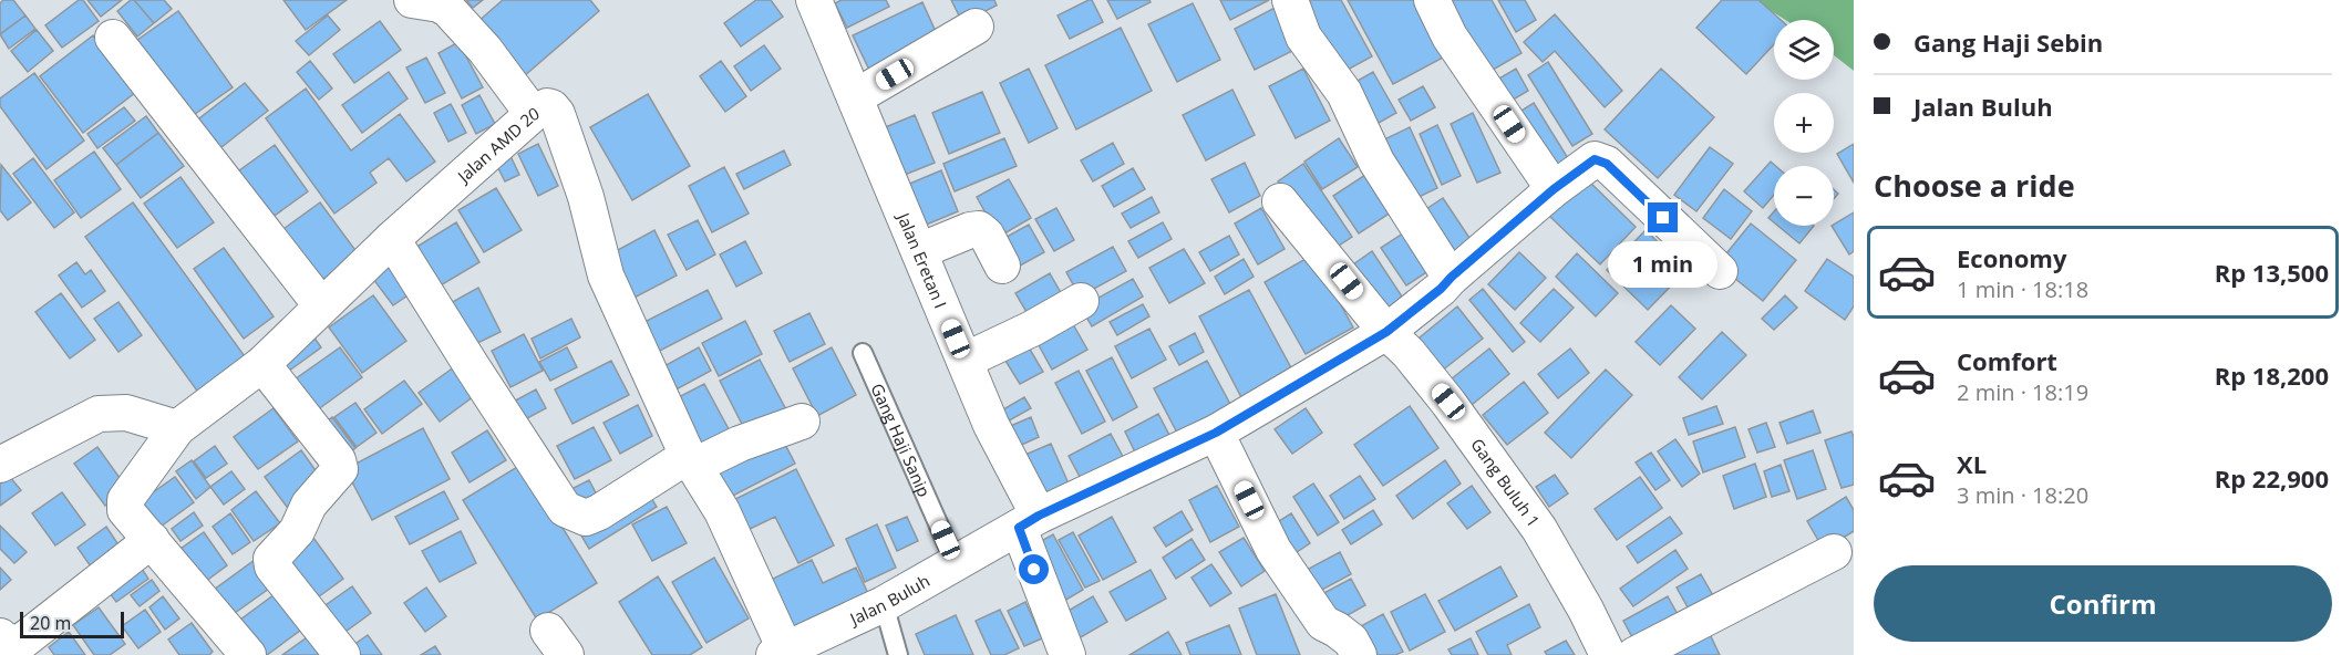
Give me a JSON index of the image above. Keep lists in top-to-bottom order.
{
  "streets": {
    "street": [
      "Jalan AMD 20",
      "Jalan Eretan I",
      "Gang Buluh 1",
      "Jalan Buluh"
    ],
    "lane": ["Gang Haji Sanip"]
  },
  "crossings": [
    ["Jalan AMD 20", "Jalan Buluh"],
    ["Jalan Eretan I", "Jalan Buluh"],
    ["Gang Haji Sanip", "Jalan Buluh"],
    ["Gang Buluh 1", "Jalan Buluh"]
  ],
  "scale_bar": "20 m",
  "page": {
    "banner": ["Gang Haji Sebin", "Jalan Buluh"],
    "map_buttons": ["+", "−"],
    "heading": "Choose a ride",
    "list": [
      {
        "name": "Economy",
        "note": "1 min · 18:18",
        "value": "Rp 13,500"
      },
      {
        "name": "Comfort",
        "note": "2 min · 18:19",
        "value": "Rp 18,200"
      },
      {
        "name": "XL",
        "note": "3 min · 18:20",
        "value": "Rp 22,900"
      }
    ],
    "bubble": "1 min",
    "buttons": "Confirm",
    "scale": "20 m"
  }
}
